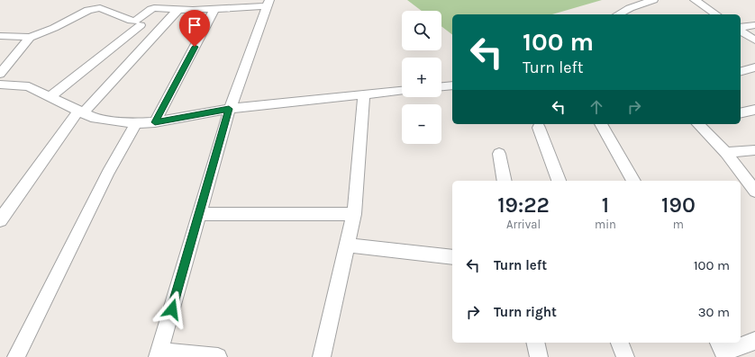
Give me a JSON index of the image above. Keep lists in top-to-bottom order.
{
  "page": {
    "map_buttons": ["+", "−"],
    "turn": ["100 m", "Turn left"],
    "eta": [
      "19:22",
      "Arrival",
      "1",
      "min",
      "190",
      "m"
    ],
    "list": [
      {
        "name": "Turn left",
        "value": "100 m"
      },
      {
        "name": "Turn right",
        "value": "30 m"
      }
    ]
  }
}
